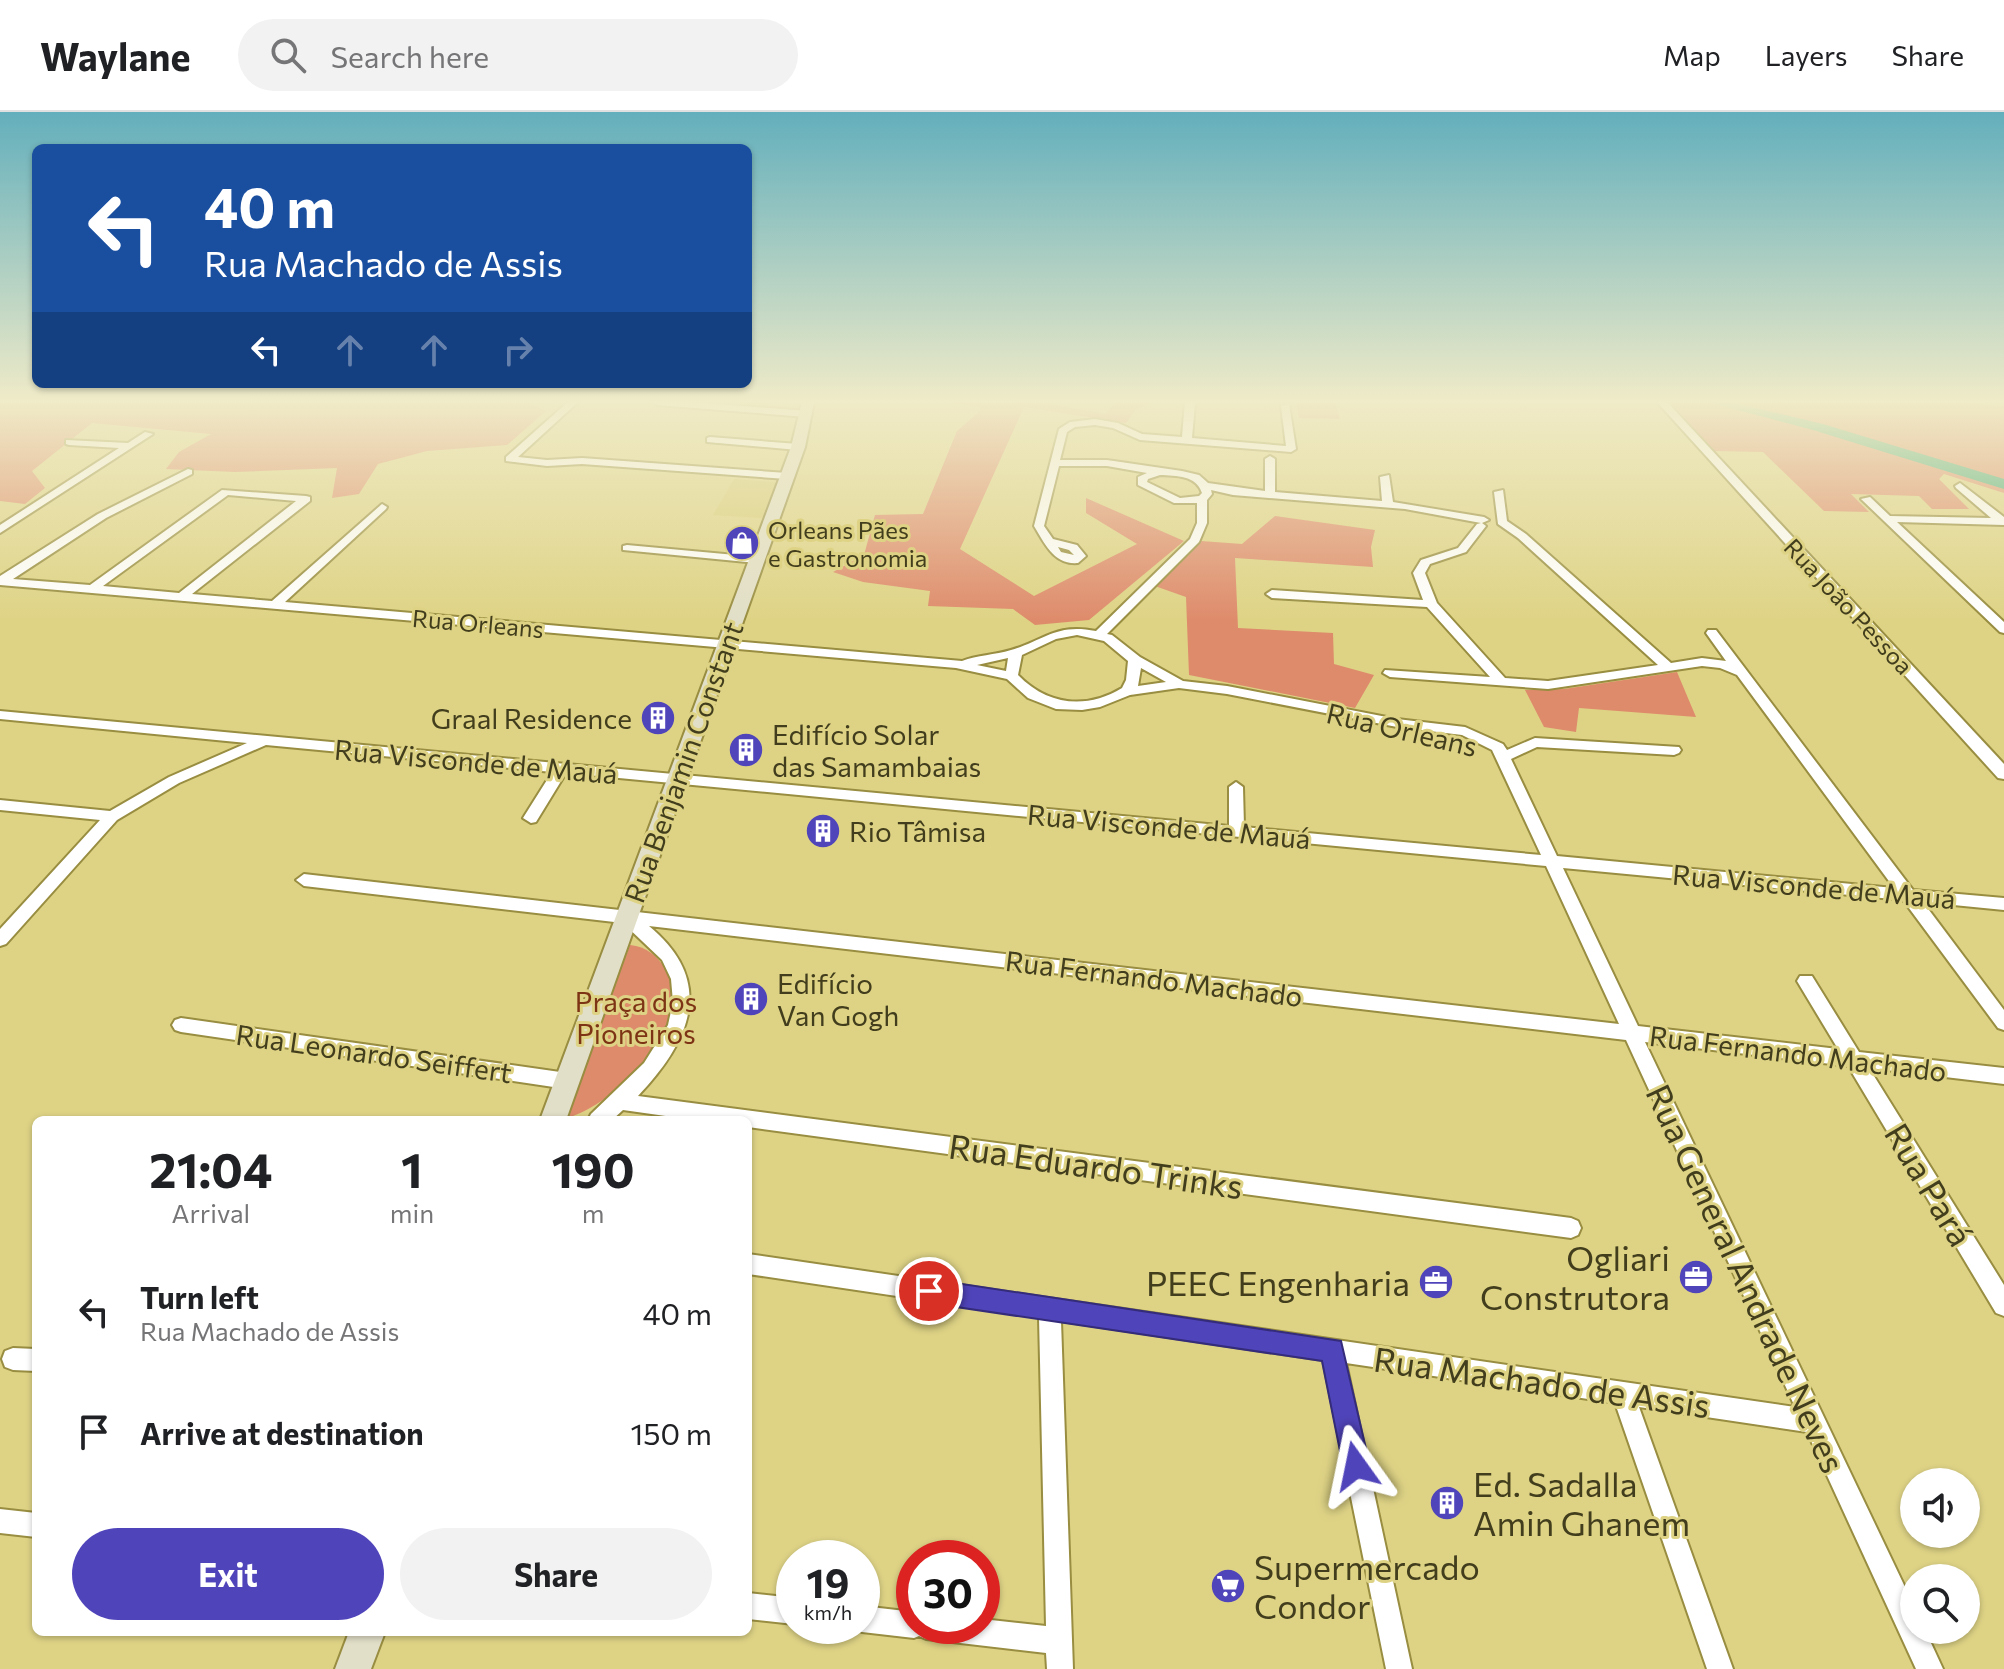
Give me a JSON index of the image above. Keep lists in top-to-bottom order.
{
  "streets": {
    "main road": ["Rua Benjamin Constant"],
    "street": [
      "Rua João Pessoa",
      "Rua Orleans",
      "Rua Visconde de Mauá",
      "Rua Fernando Machado",
      "Rua Leonardo Seiffert",
      "Rua Eduardo Trinks",
      "Rua Pará",
      "Rua General Andrade Neves",
      "Rua Machado de Assis"
    ]
  },
  "crossings": [
    ["Rua Orleans", "Rua Benjamin Constant"],
    ["Rua Orleans", "Rua General Andrade Neves"],
    ["Rua Visconde de Mauá", "Rua Benjamin Constant"],
    ["Rua Visconde de Mauá", "Rua General Andrade Neves"],
    ["Rua Benjamin Constant", "Rua Fernando Machado"],
    ["Rua Benjamin Constant", "Rua Leonardo Seiffert"],
    ["Rua Fernando Machado", "Rua Pará"],
    ["Rua Fernando Machado", "Rua General Andrade Neves"],
    ["Rua General Andrade Neves", "Rua Machado de Assis"]
  ],
  "parks": ["Praça dos Pioneiros"],
  "places": {
    "shop": ["Orleans Pães e Gastronomia"],
    "building": [
      "Graal Residence",
      "Edifício Solar das Samambaias",
      "Rio Tâmisa",
      "Edifício Van Gogh",
      "Ed. Sadalla Amin Ghanem"
    ],
    "office": ["Ogliari Construtora", "PEEC Engenharia"],
    "supermarket": ["Supermercado Condor"]
  },
  "page": {
    "header": "Waylane",
    "search": "Search here",
    "nav": ["Map", "Layers", "Share"],
    "turn": ["40 m", "Rua Machado de Assis"],
    "eta": [
      "21:04",
      "Arrival",
      "1",
      "min",
      "190",
      "m"
    ],
    "list": [
      {
        "name": "Turn left",
        "note": "Rua Machado de Assis",
        "value": "40 m"
      },
      {
        "name": "Arrive at destination",
        "value": "150 m"
      }
    ],
    "buttons": ["Exit", "Share"],
    "speed": "19 km/h",
    "limit": "30"
  }
}
